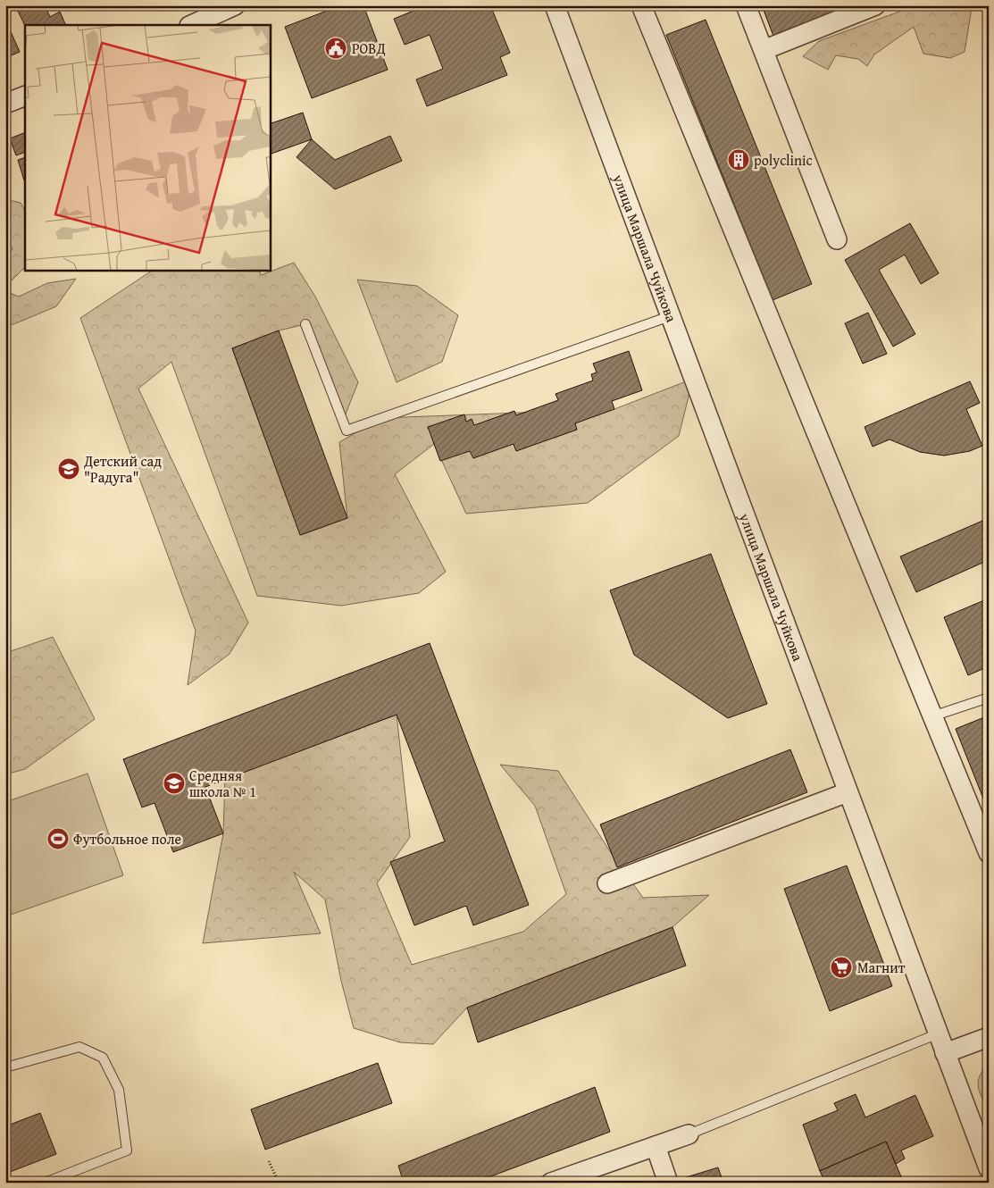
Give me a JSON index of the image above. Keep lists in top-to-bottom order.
{
  "streets": {
    "street": ["улица Маршала Чуйкова"]
  },
  "places": {
    "public building": ["РОВД"],
    "building": ["polyclinic"],
    "school or university": ["Детский сад \"Радуга\"", "Средняя школа № 1"],
    "sports": ["Футбольное поле"],
    "supermarket": ["Магнит"]
  }
}
